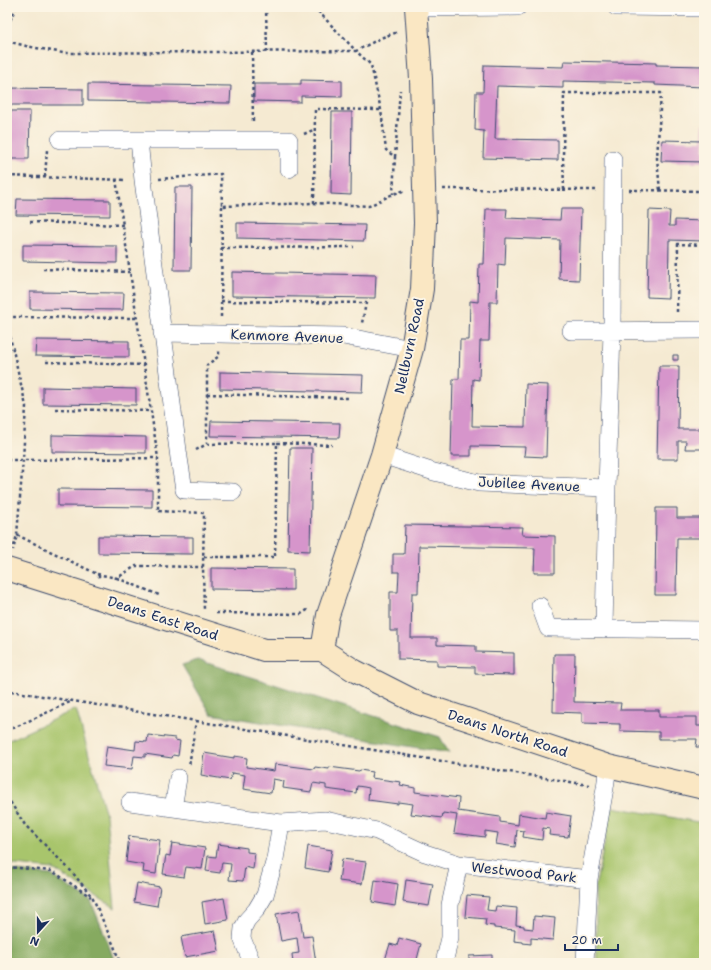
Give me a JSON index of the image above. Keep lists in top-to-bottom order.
{
  "streets": {
    "street": [
      "Kenmore Avenue",
      "Nellburn Road",
      "Jubilee Avenue",
      "Deans East Road",
      "Deans North Road",
      "Westwood Park"
    ]
  },
  "crossings": [
    ["Kenmore Avenue", "Nellburn Road"],
    ["Nellburn Road", "Jubilee Avenue"],
    ["Nellburn Road", "Deans East Road"],
    ["Nellburn Road", "Deans North Road"],
    ["Deans East Road", "Deans North Road"],
    ["Deans North Road", "Westwood Park"]
  ],
  "scale_bar": "20 m",
  "north": "bottom"
}
